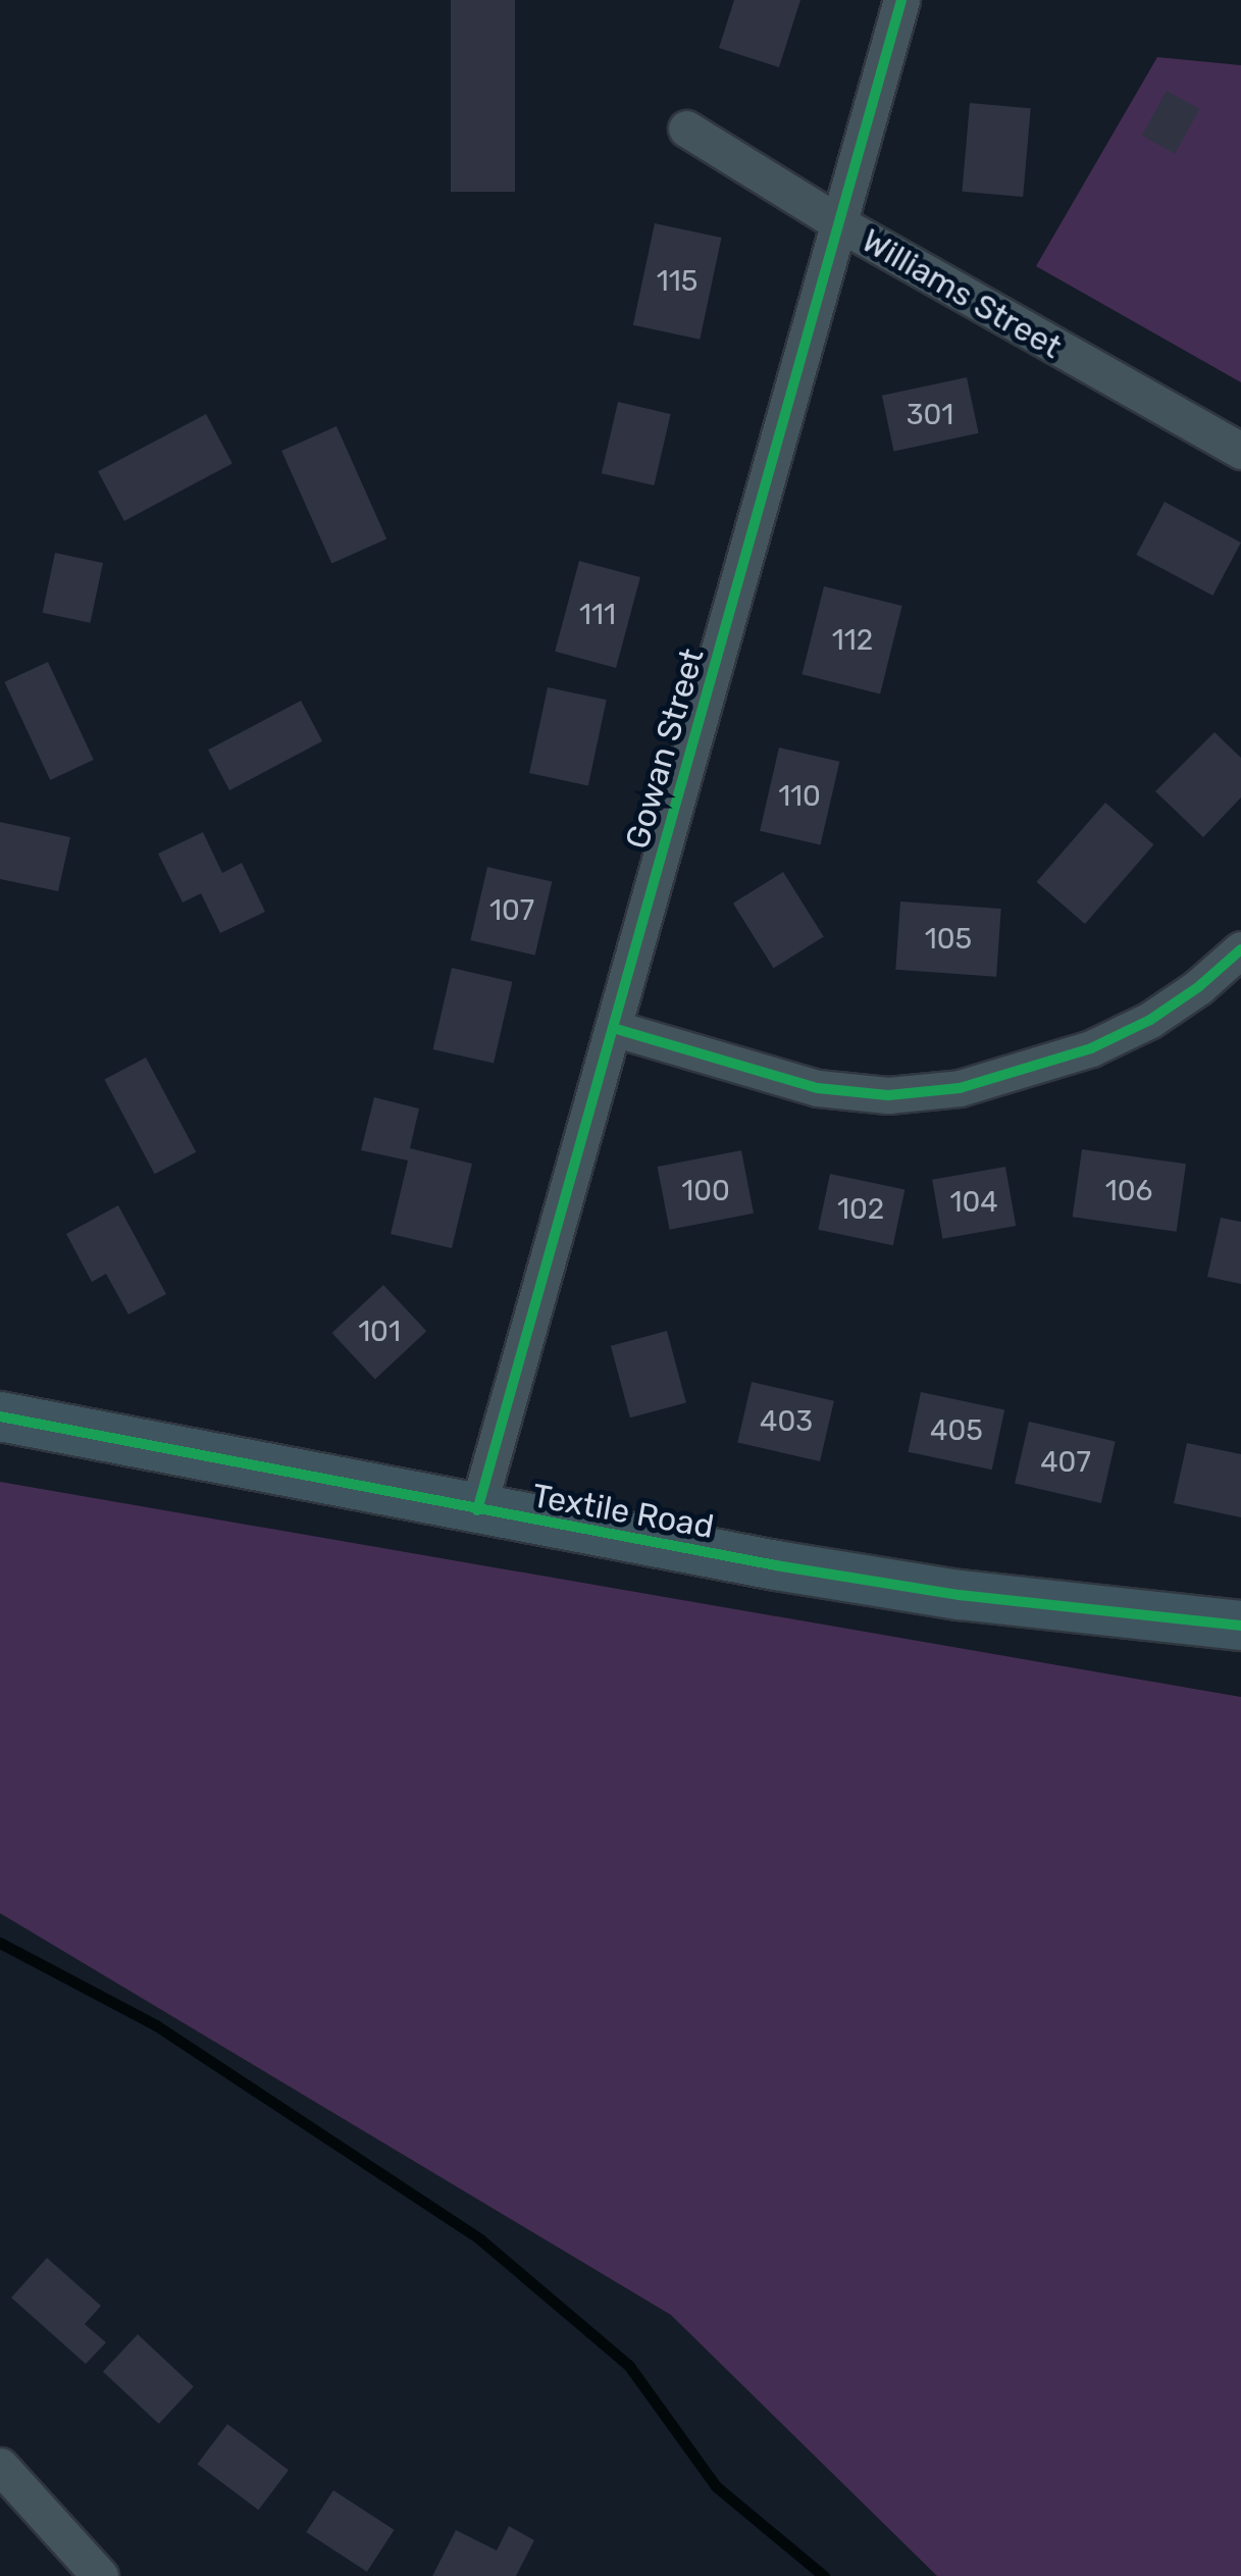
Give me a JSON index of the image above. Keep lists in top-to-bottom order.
{
  "streets": {
    "street": ["Williams Street", "Gowan Street", "Textile Road"]
  },
  "crossings": [
    ["Williams Street", "Gowan Street"],
    ["Gowan Street", "Textile Road"]
  ],
  "house_numbers": [
    "115",
    "301",
    "111",
    "112",
    "110",
    "107",
    "105",
    "100",
    "106",
    "104",
    "102",
    "101",
    "403",
    "405",
    "407"
  ]
}
